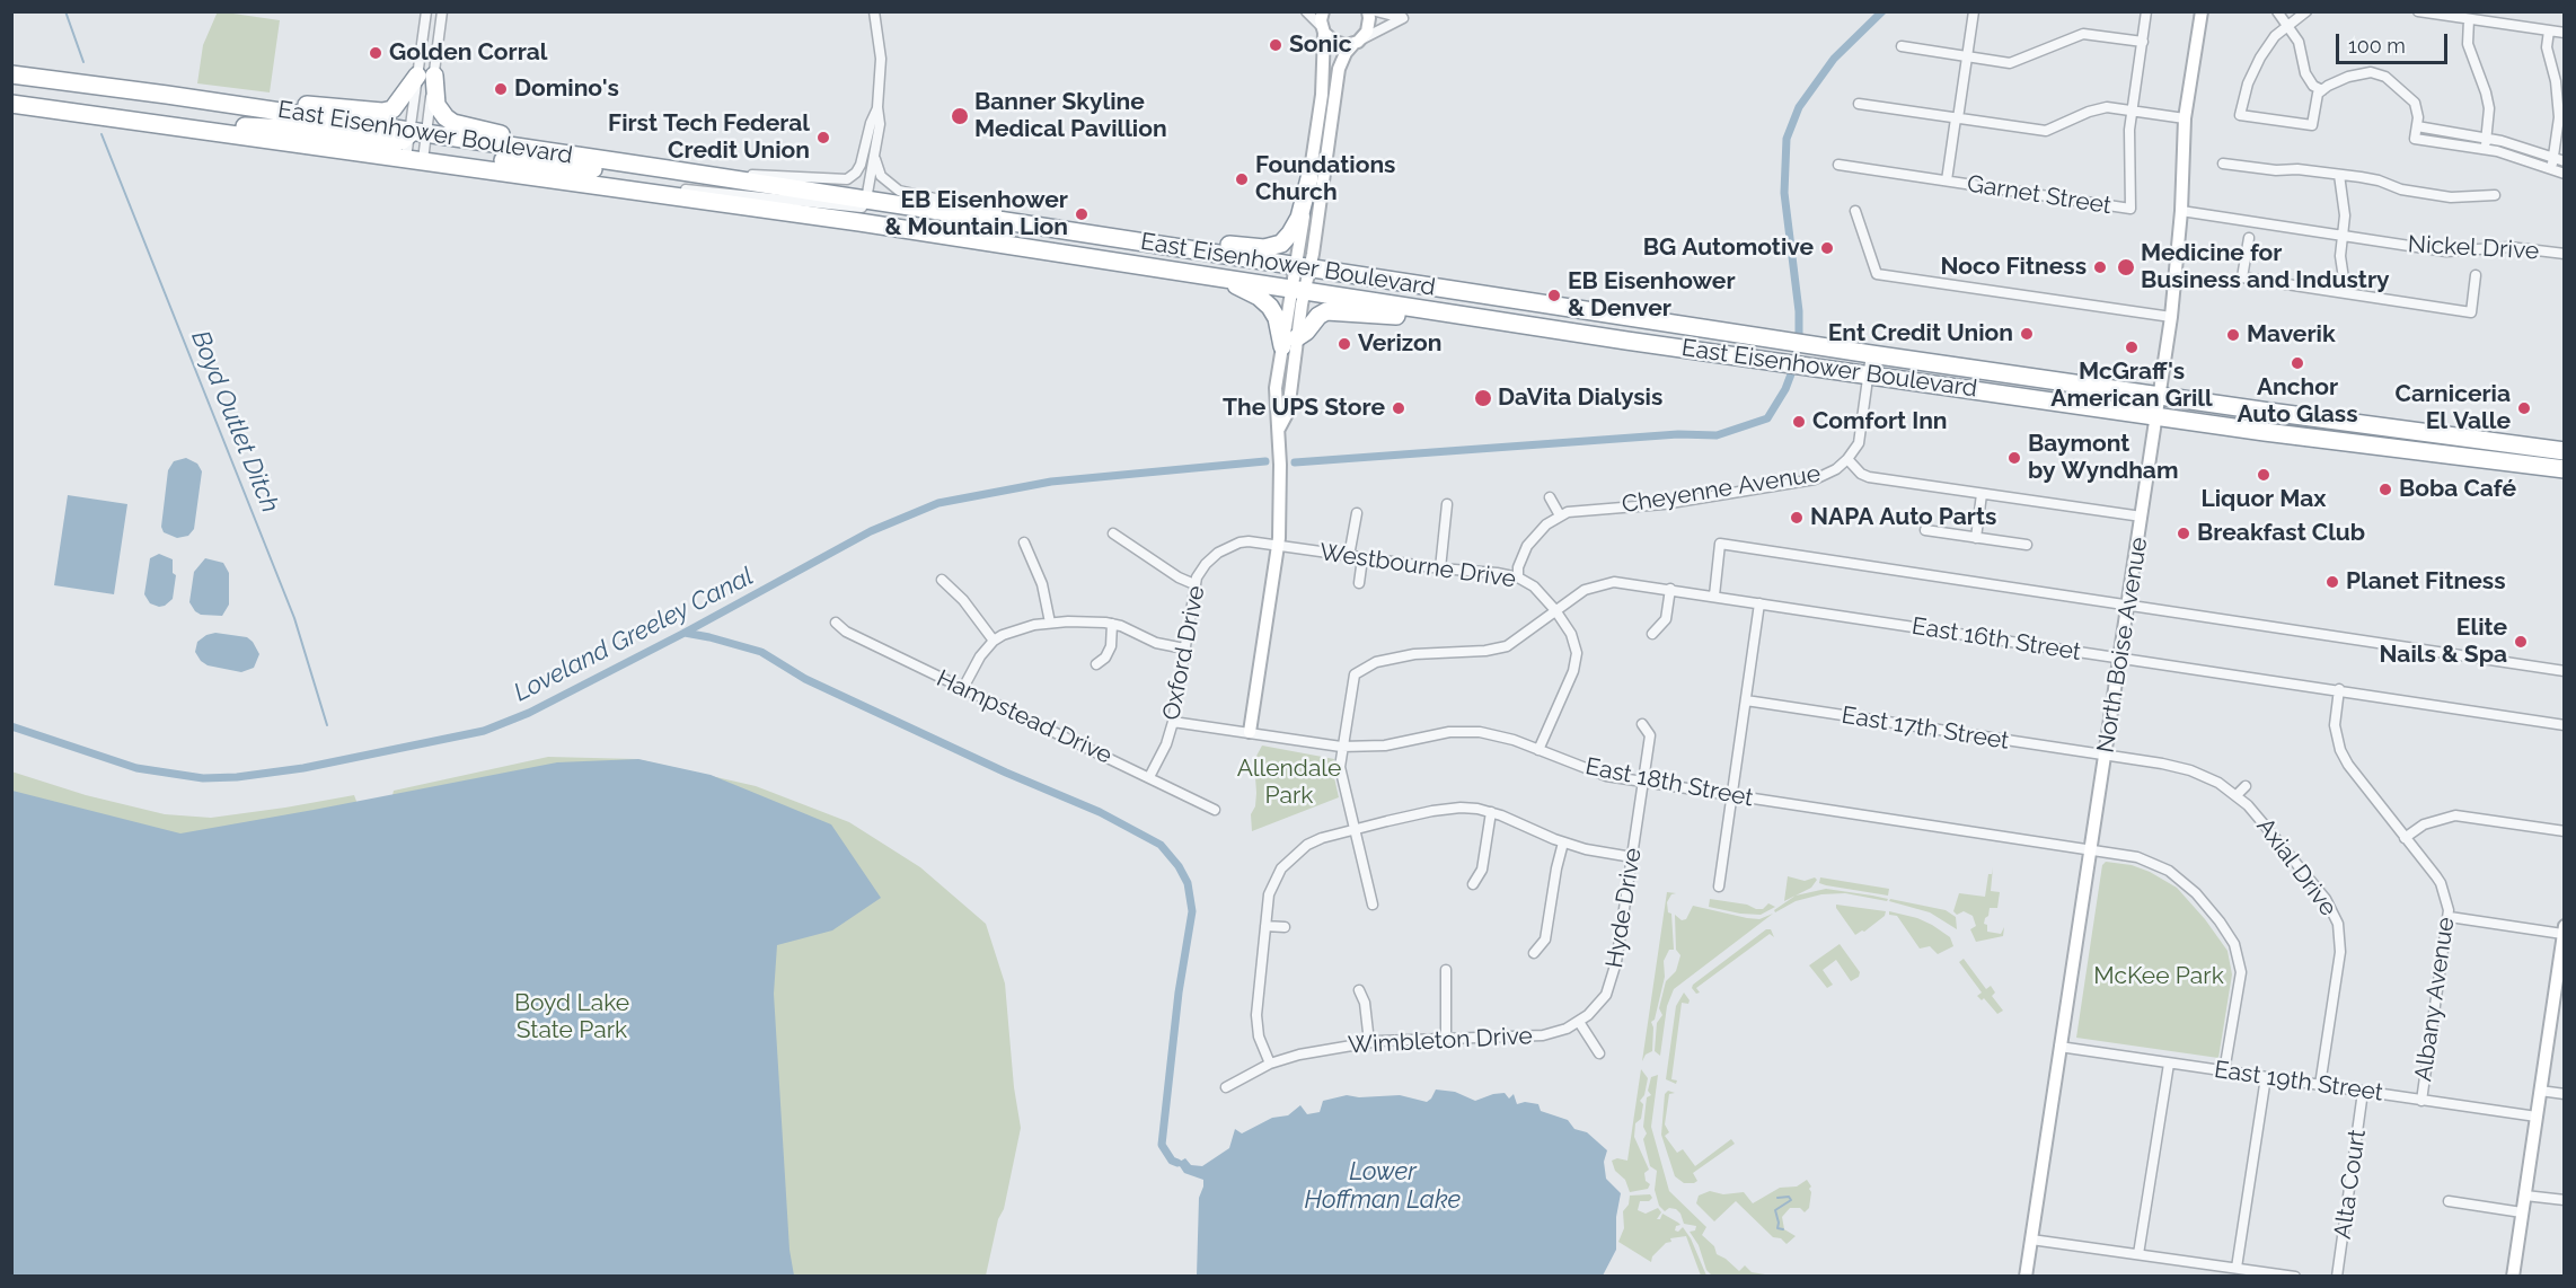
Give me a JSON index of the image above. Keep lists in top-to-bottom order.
{
  "streets": {
    "highway": ["East Eisenhower Boulevard"],
    "street": [
      "Garnet Street",
      "Nickel Drive",
      "Cheyenne Avenue",
      "Westbourne Drive",
      "East 16th Street",
      "North Boise Avenue",
      "Oxford Drive",
      "Hampstead Drive",
      "East 17th Street",
      "East 18th Street",
      "Axial Drive",
      "Hyde Drive",
      "Albany Avenue",
      "Wimbleton Drive",
      "East 19th Street",
      "Alta Court"
    ]
  },
  "crossings": [
    ["East Eisenhower Boulevard", "Cheyenne Avenue"],
    ["East Eisenhower Boulevard", "North Boise Avenue"],
    ["Nickel Drive", "North Boise Avenue"],
    ["Cheyenne Avenue", "Westbourne Drive"],
    ["Westbourne Drive", "East 16th Street"],
    ["Westbourne Drive", "Oxford Drive"],
    ["Westbourne Drive", "East 18th Street"],
    ["East 16th Street", "North Boise Avenue"],
    ["East 16th Street", "East 18th Street"],
    ["East 16th Street", "Albany Avenue"],
    ["North Boise Avenue", "East 17th Street"],
    ["North Boise Avenue", "East 18th Street"],
    ["North Boise Avenue", "Axial Drive"],
    ["North Boise Avenue", "East 19th Street"],
    ["Oxford Drive", "Hampstead Drive"],
    ["Oxford Drive", "East 18th Street"],
    ["East 17th Street", "Axial Drive"],
    ["East 18th Street", "Hyde Drive"],
    ["East 18th Street", "East 19th Street"],
    ["Axial Drive", "East 19th Street"],
    ["Hyde Drive", "Wimbleton Drive"],
    ["Albany Avenue", "East 19th Street"],
    ["East 19th Street", "Alta Court"]
  ],
  "water": ["Boyd Outlet Ditch", "Loveland Greeley Canal", "Lower Hoffman Lake"],
  "parks": ["Allendale Park", "McKee Park", "Boyd Lake State Park"],
  "places": [
    "Sonic",
    "Golden Corral",
    "Domino's",
    "Banner Skyline Medical Pavillion",
    "First Tech Federal Credit Union",
    "Foundations Church",
    "EB Eisenhower & Mountain Lion",
    "BG Automotive",
    "Noco Fitness",
    "Medicine for Business and Industry",
    "EB Eisenhower & Denver",
    "Ent Credit Union",
    "Maverik",
    "Verizon",
    "McGraff's American Grill",
    "Anchor Auto Glass",
    "DaVita Dialysis",
    "The UPS Store",
    "Carniceria El Valle",
    "Comfort Inn",
    "Baymont by Wyndham",
    "Liquor Max",
    "Boba Café",
    "NAPA Auto Parts",
    "Breakfast Club",
    "Planet Fitness",
    "Elite Nails & Spa"
  ],
  "scale_bar": "100 m"
}
